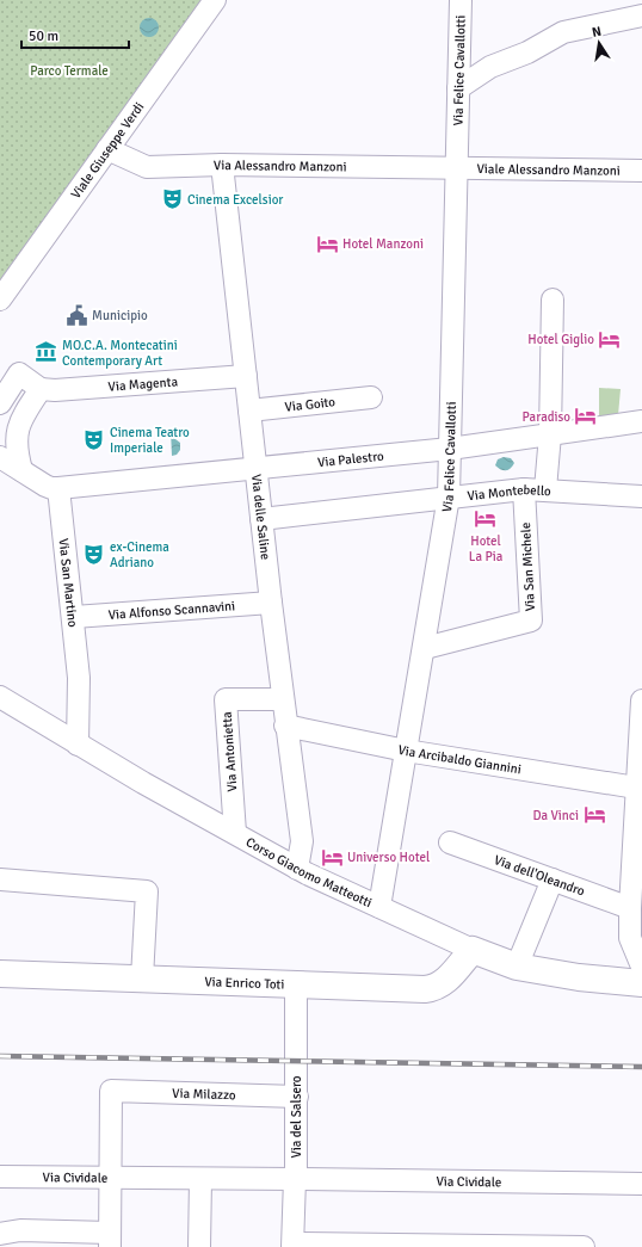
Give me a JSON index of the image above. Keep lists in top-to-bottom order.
{
  "streets": {
    "main road": ["Corso Giacomo Matteotti", "Via Enrico Toti"],
    "street": [
      "Via Felice Cavallotti",
      "Viale Giuseppe Verdi",
      "Via Alessandro Manzoni",
      "Viale Alessandro Manzoni",
      "Via Magenta",
      "Via Goito",
      "Via Palestro",
      "Via Montebello",
      "Via delle Saline",
      "Via San Michele",
      "Via San Martino",
      "Via Alfonso Scannavini",
      "Via Antonietta",
      "Via Arcibaldo Giannini",
      "Via dell'Oleandro",
      "Via Milazzo",
      "Via del Salsero",
      "Via Cividale"
    ]
  },
  "crossings": [
    ["Via Felice Cavallotti", "Via Alessandro Manzoni"],
    ["Via Felice Cavallotti", "Viale Alessandro Manzoni"],
    ["Via Felice Cavallotti", "Via Palestro"],
    ["Via Felice Cavallotti", "Via Montebello"],
    ["Via Felice Cavallotti", "Via San Michele"],
    ["Via Felice Cavallotti", "Via Arcibaldo Giannini"],
    ["Via Felice Cavallotti", "Corso Giacomo Matteotti"],
    ["Viale Giuseppe Verdi", "Via Alessandro Manzoni"],
    ["Via Alessandro Manzoni", "Viale Alessandro Manzoni"],
    ["Via Alessandro Manzoni", "Via delle Saline"],
    ["Via Magenta", "Via delle Saline"],
    ["Via Goito", "Via delle Saline"],
    ["Via Palestro", "Via delle Saline"],
    ["Via Palestro", "Via San Martino"],
    ["Via Montebello", "Via delle Saline"],
    ["Via Montebello", "Via San Michele"],
    ["Via delle Saline", "Via Alfonso Scannavini"],
    ["Via delle Saline", "Via Antonietta"],
    ["Via delle Saline", "Via Arcibaldo Giannini"],
    ["Via delle Saline", "Corso Giacomo Matteotti"],
    ["Via San Martino", "Via Alfonso Scannavini"],
    ["Via San Martino", "Corso Giacomo Matteotti"],
    ["Via Antonietta", "Corso Giacomo Matteotti"],
    ["Corso Giacomo Matteotti", "Via Enrico Toti"],
    ["Via Enrico Toti", "Via del Salsero"],
    ["Via Milazzo", "Via del Salsero"],
    ["Via Milazzo", "Via Cividale"],
    ["Via del Salsero", "Via Cividale"]
  ],
  "parks": ["Parco Termale"],
  "places": {
    "theatre": ["Cinema Excelsior", "Cinema Teatro Imperiale", "ex-Cinema Adriano"],
    "hotel": [
      "Hotel Manzoni",
      "Hotel Giglio",
      "Paradiso",
      "Hotel La Pia",
      "Da Vinci",
      "Universo Hotel"
    ],
    "public building": ["Municipio"],
    "museum": ["MO.C.A. Montecatini Contemporary Art"]
  },
  "scale_bar": "50 m",
  "north": "top"
}
